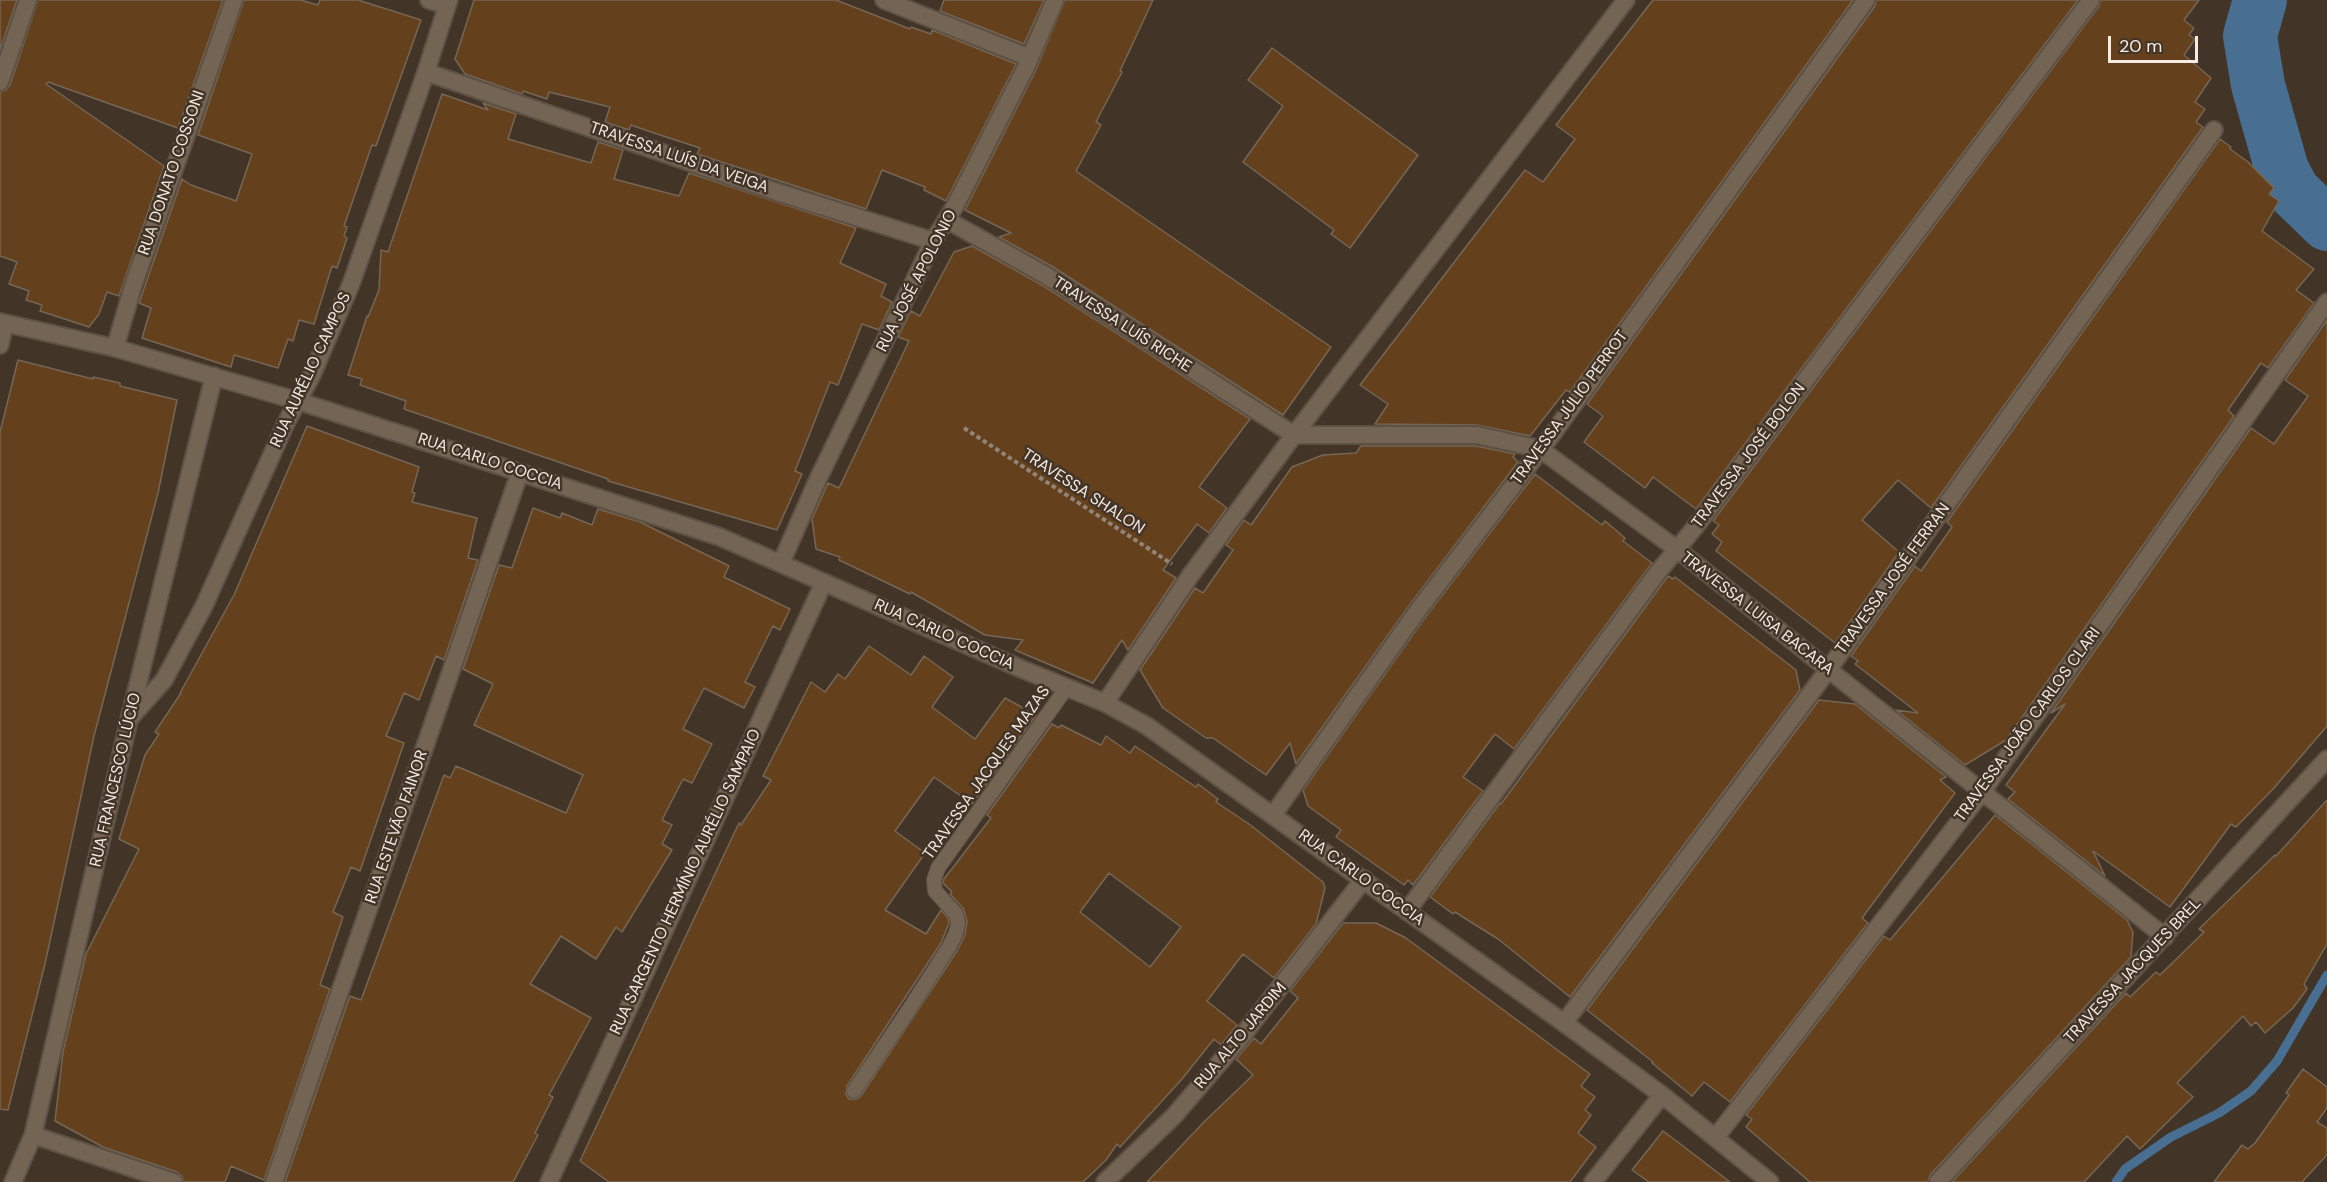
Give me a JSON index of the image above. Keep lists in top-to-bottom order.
{
  "streets": {
    "street": [
      "TRAVESSA LUÍS DA VEIGA",
      "RUA DONATO COSSONI",
      "RUA JOSÉ APOLONIO",
      "TRAVESSA LUÍS RICHE",
      "RUA AURÉLIO CAMPOS",
      "TRAVESSA JÚLIO PERROT",
      "TRAVESSA JOSÉ BOLON",
      "RUA CARLO COCCIA",
      "TRAVESSA JOSÉ FERRAN",
      "TRAVESSA LUISA BACARA",
      "TRAVESSA JOÃO CARLOS CLARI",
      "RUA FRANCESCO LÚCIO",
      "RUA ESTEVÃO FAINOR",
      "RUA SARGENTO HERMÍNIO AURÉLIO SAMPAIO",
      "TRAVESSA JACQUES BREL",
      "RUA ALTO JARDIM"
    ],
    "lane": ["TRAVESSA JACQUES MAZAS"],
    "path": ["TRAVESSA SHALON"]
  },
  "crossings": [
    ["TRAVESSA LUÍS DA VEIGA", "RUA JOSÉ APOLONIO"],
    ["TRAVESSA LUÍS DA VEIGA", "RUA AURÉLIO CAMPOS"],
    ["RUA DONATO COSSONI", "RUA CARLO COCCIA"],
    ["RUA JOSÉ APOLONIO", "TRAVESSA LUÍS RICHE"],
    ["RUA JOSÉ APOLONIO", "RUA CARLO COCCIA"],
    ["TRAVESSA LUÍS RICHE", "TRAVESSA LUISA BACARA"],
    ["RUA AURÉLIO CAMPOS", "RUA CARLO COCCIA"],
    ["RUA AURÉLIO CAMPOS", "RUA FRANCESCO LÚCIO"],
    ["TRAVESSA JÚLIO PERROT", "RUA CARLO COCCIA"],
    ["TRAVESSA JÚLIO PERROT", "TRAVESSA LUISA BACARA"],
    ["TRAVESSA JOSÉ BOLON", "RUA CARLO COCCIA"],
    ["TRAVESSA JOSÉ BOLON", "TRAVESSA LUISA BACARA"],
    ["RUA CARLO COCCIA", "TRAVESSA JOSÉ FERRAN"],
    ["RUA CARLO COCCIA", "TRAVESSA JOÃO CARLOS CLARI"],
    ["RUA CARLO COCCIA", "TRAVESSA JACQUES MAZAS"],
    ["RUA CARLO COCCIA", "RUA FRANCESCO LÚCIO"],
    ["RUA CARLO COCCIA", "RUA ESTEVÃO FAINOR"],
    ["RUA CARLO COCCIA", "RUA SARGENTO HERMÍNIO AURÉLIO SAMPAIO"],
    ["RUA CARLO COCCIA", "RUA ALTO JARDIM"],
    ["TRAVESSA JOSÉ FERRAN", "TRAVESSA LUISA BACARA"],
    ["TRAVESSA LUISA BACARA", "TRAVESSA JOÃO CARLOS CLARI"],
    ["TRAVESSA LUISA BACARA", "TRAVESSA JACQUES BREL"]
  ],
  "scale_bar": "20 m"
}
